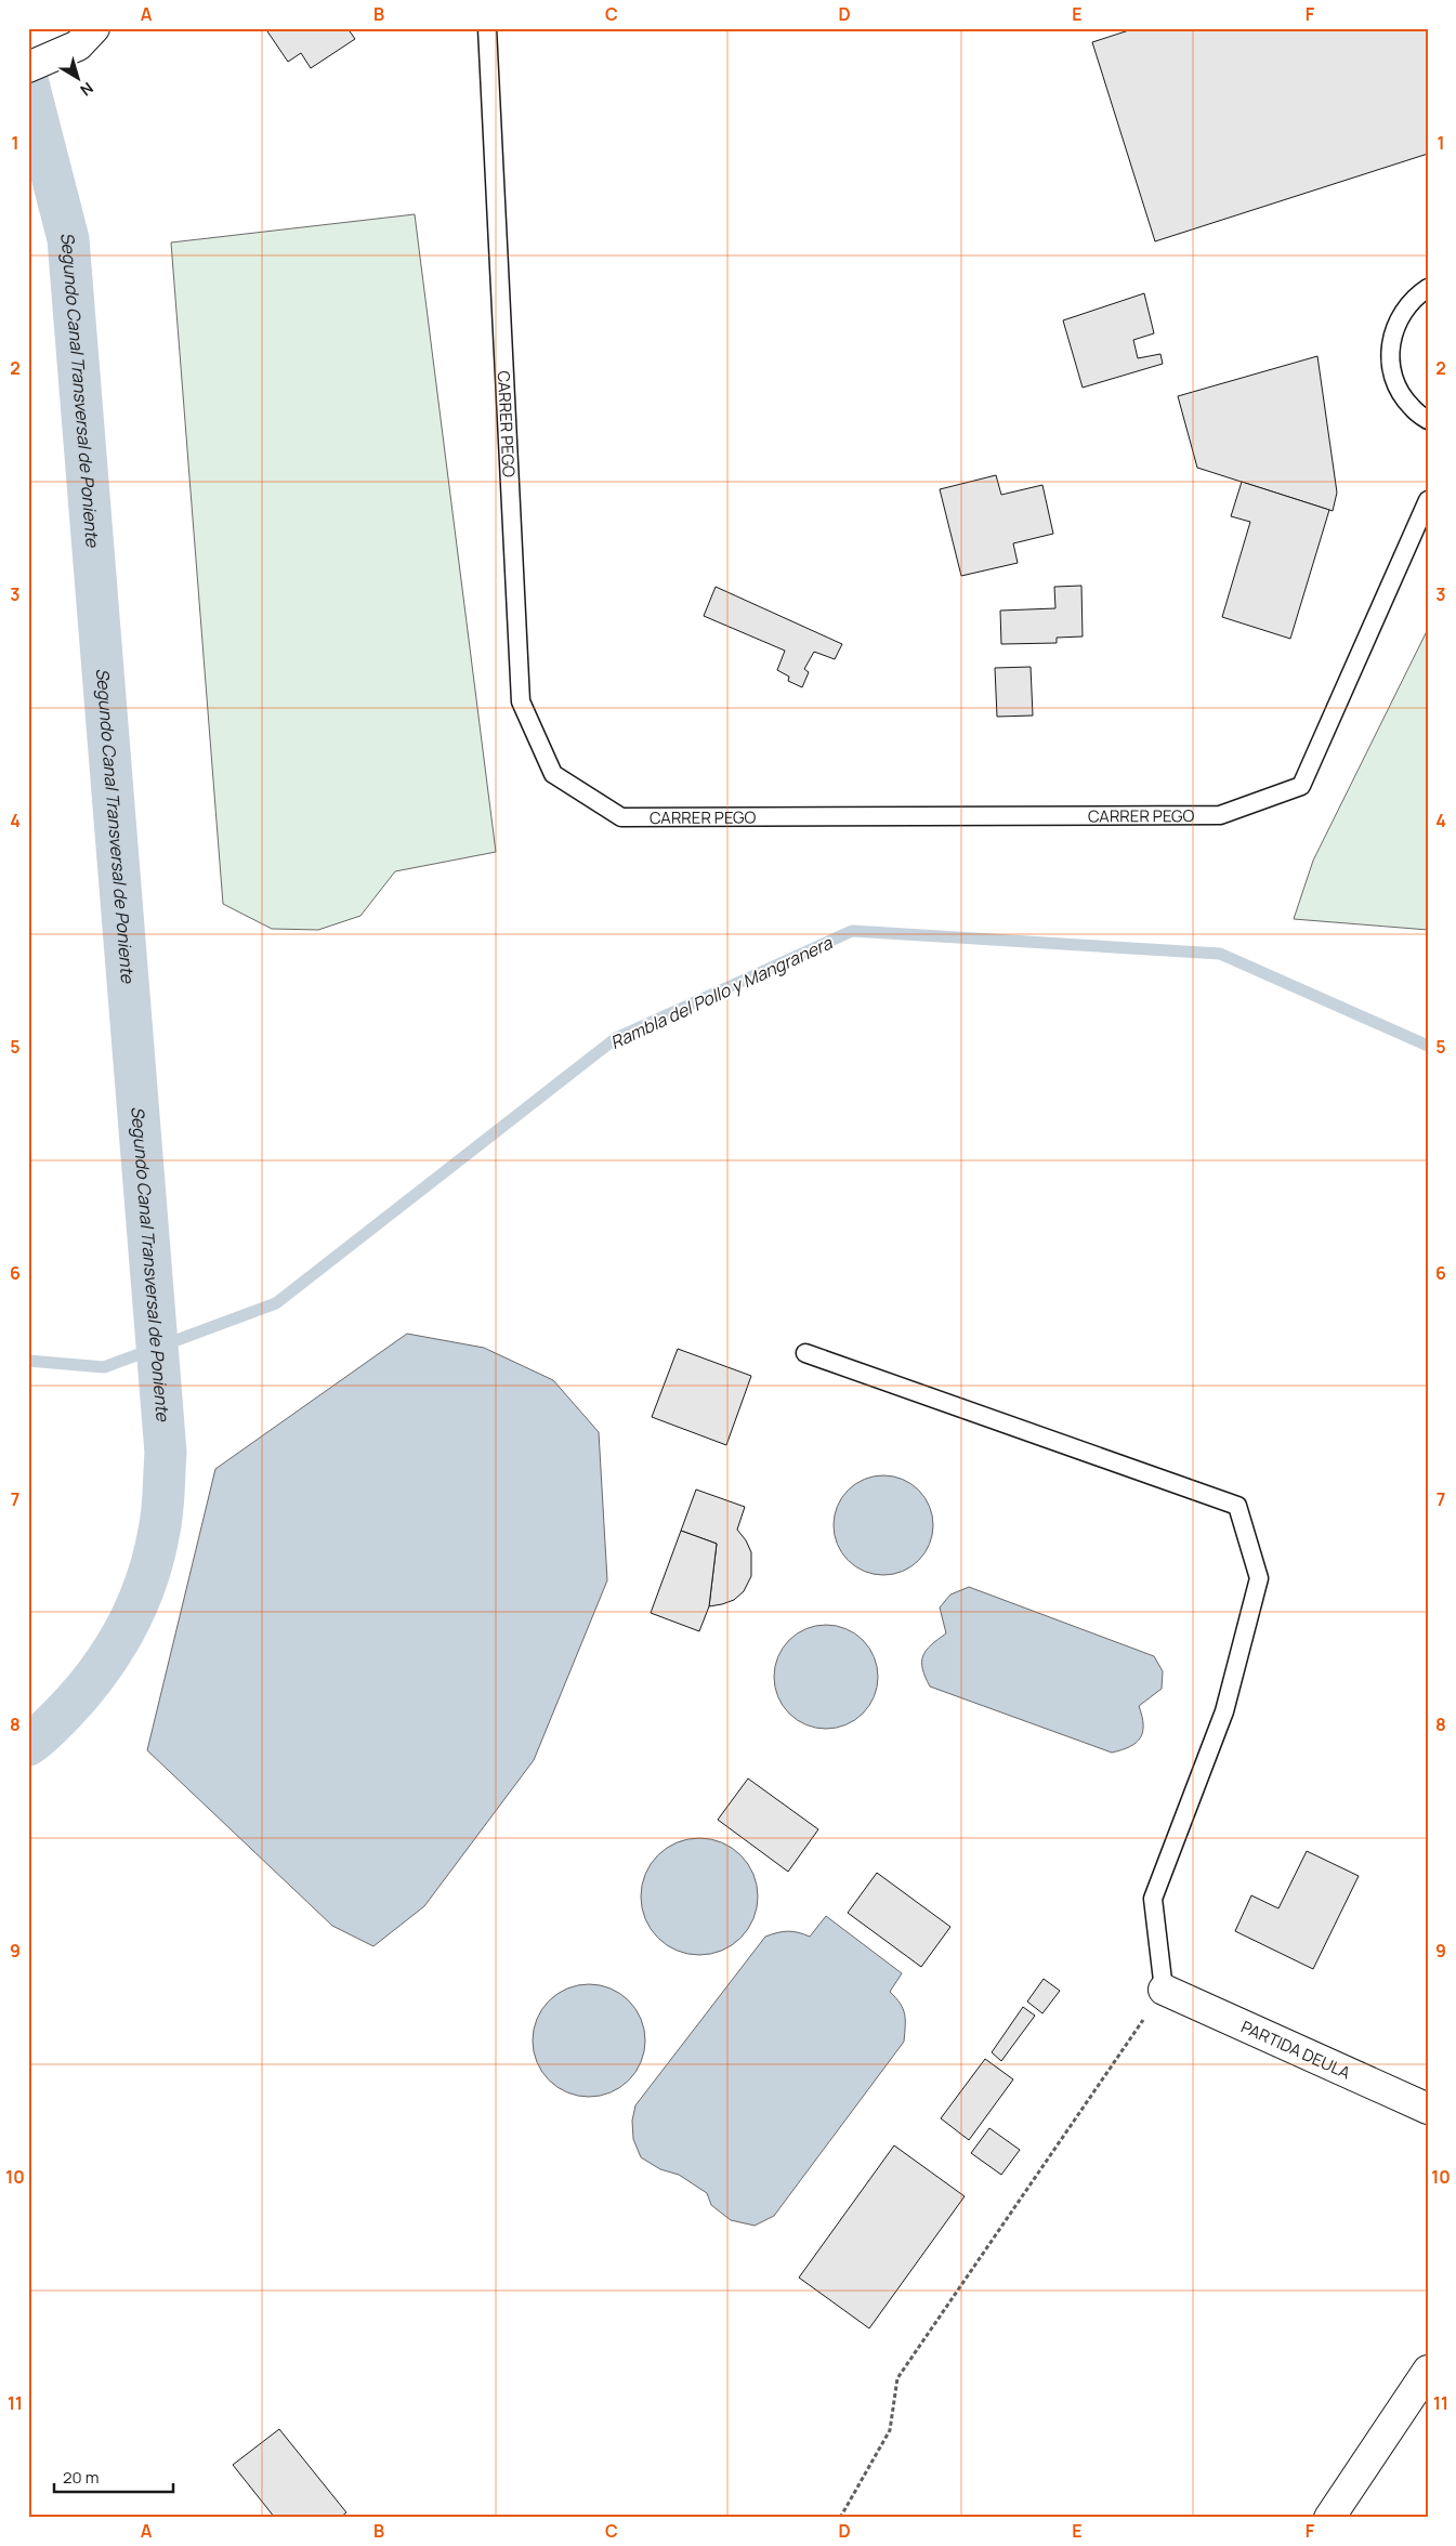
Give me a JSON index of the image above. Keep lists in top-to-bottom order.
{
  "streets": {
    "street": ["PARTIDA DEULA"],
    "lane": ["CARRER PEGO"]
  },
  "water": ["Segundo Canal Transversal de Poniente", "Rambla del Pollo y Mangranera"],
  "scale_bar": "20 m",
  "north": "bottom right",
  "grid": {
    "columns": [
      "A",
      "B",
      "C",
      "D",
      "E",
      "F"
    ],
    "rows": [
      "1",
      "2",
      "3",
      "4",
      "5",
      "6",
      "7",
      "8",
      "9",
      "10",
      "11"
    ]
  }
}
